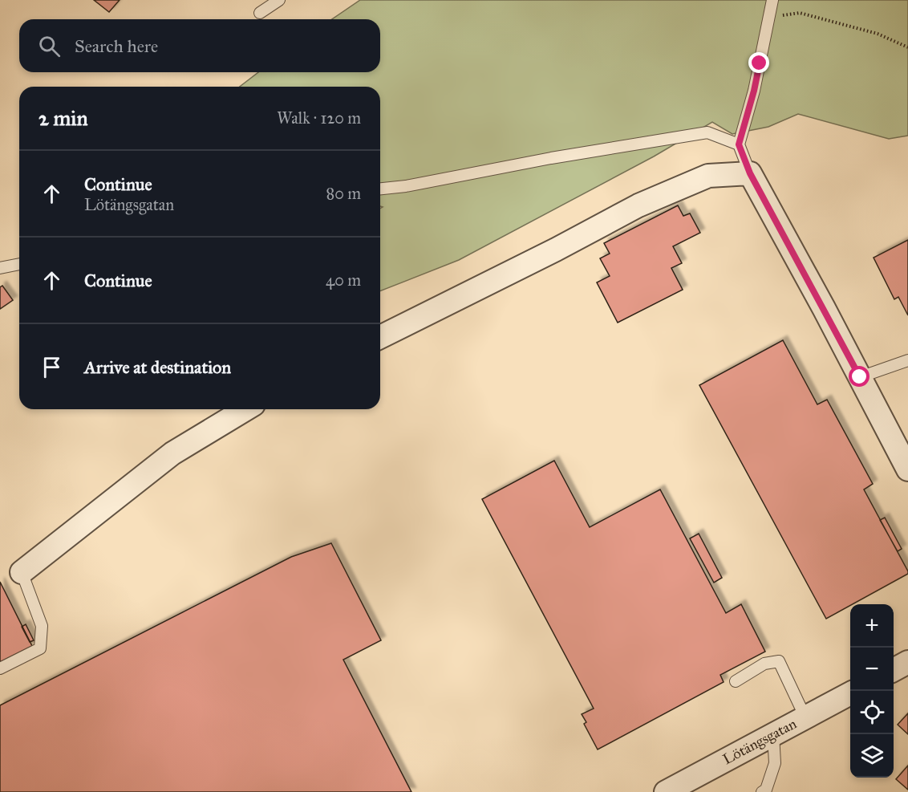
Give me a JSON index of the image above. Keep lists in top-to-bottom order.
{
  "streets": {
    "street": ["Lötängsgatan"]
  },
  "page": {
    "search": "Search here",
    "heading": ["2 min", "Walk · 120 m"],
    "list": [
      ["Continue", "Lötängsgatan", "80 m"],
      ["Continue", "40 m"],
      "Arrive at destination"
    ],
    "map_buttons": ["+", "−"]
  }
}
